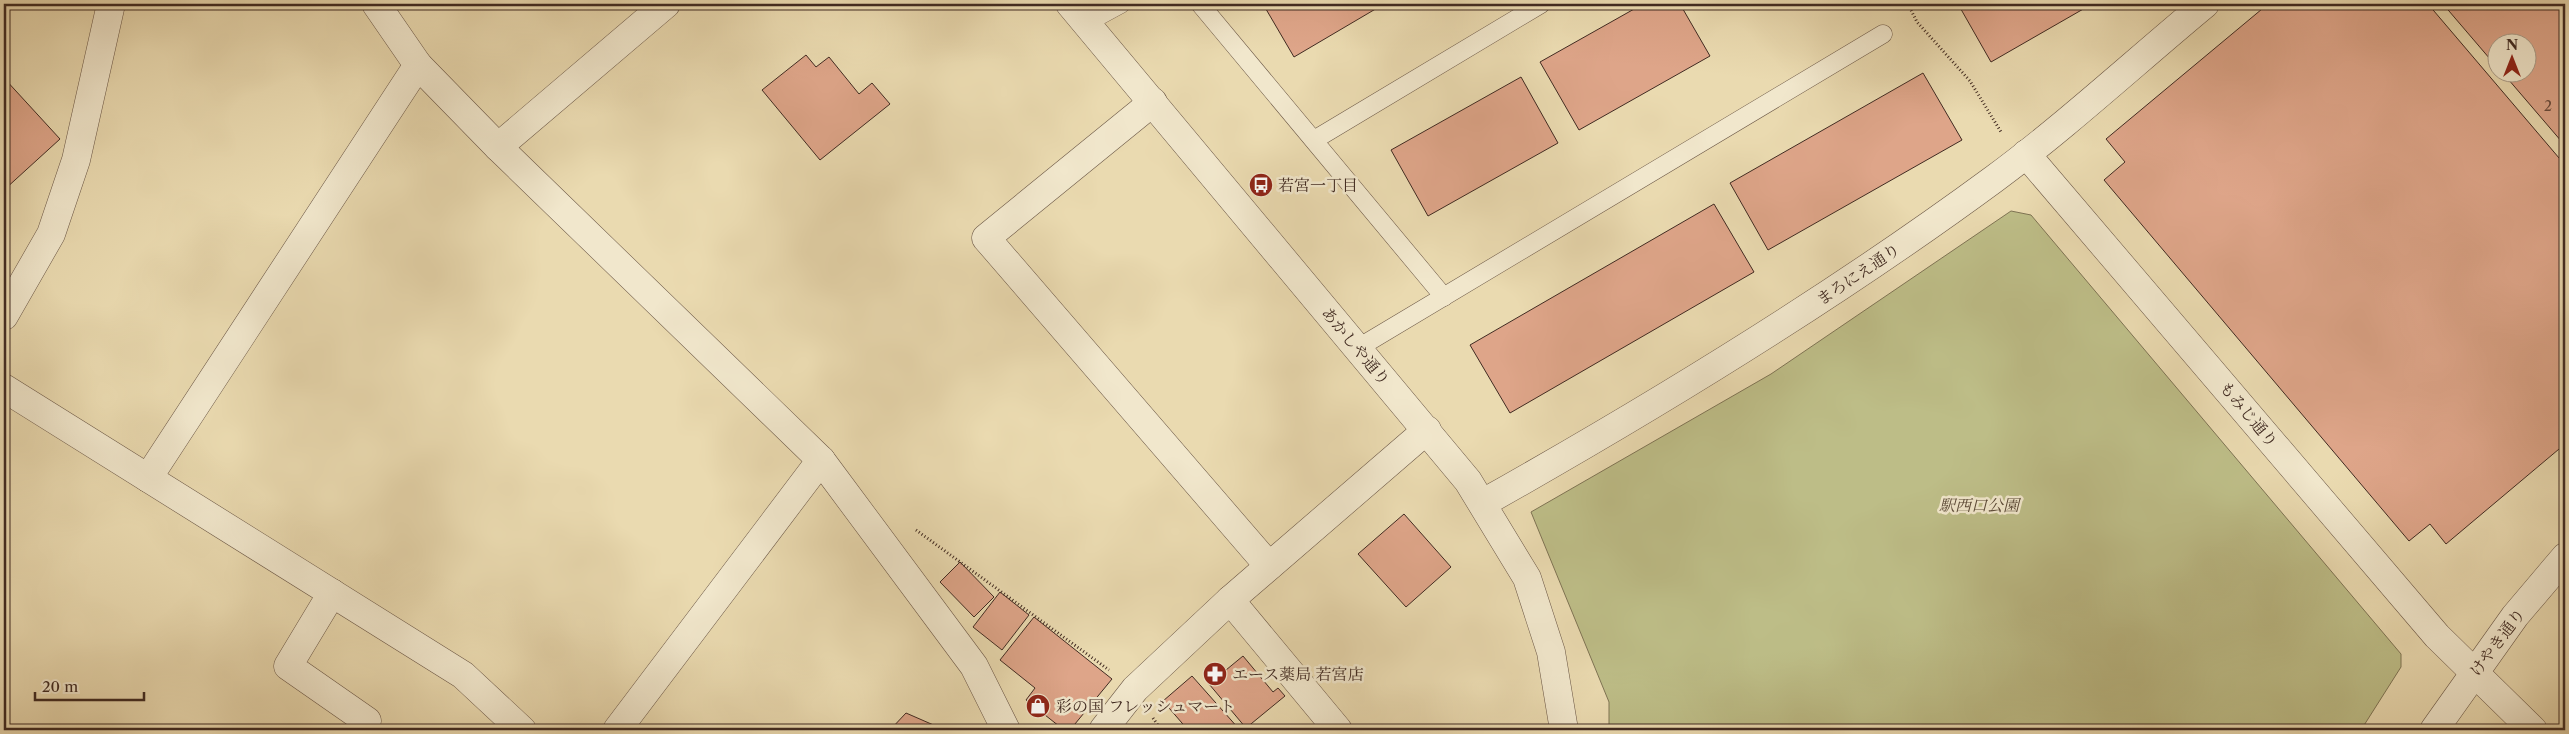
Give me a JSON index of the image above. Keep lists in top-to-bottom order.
{
  "streets": {
    "street": [
      "まろにえ通り",
      "あかしや通り",
      "もみじ通り",
      "けやき通り"
    ]
  },
  "crossings": [
    ["まろにえ通り", "あかしや通り"],
    ["まろにえ通り", "もみじ通り"],
    ["もみじ通り", "けやき通り"]
  ],
  "parks": ["駅西口公園"],
  "places": {
    "bus stop": ["若宮一丁目"],
    "pharmacy": ["エース薬局 若宮店"],
    "shop": ["彩の国 フレッシュマート"]
  },
  "house_numbers": ["2"],
  "scale_bar": "20 m",
  "north": "top"
}
